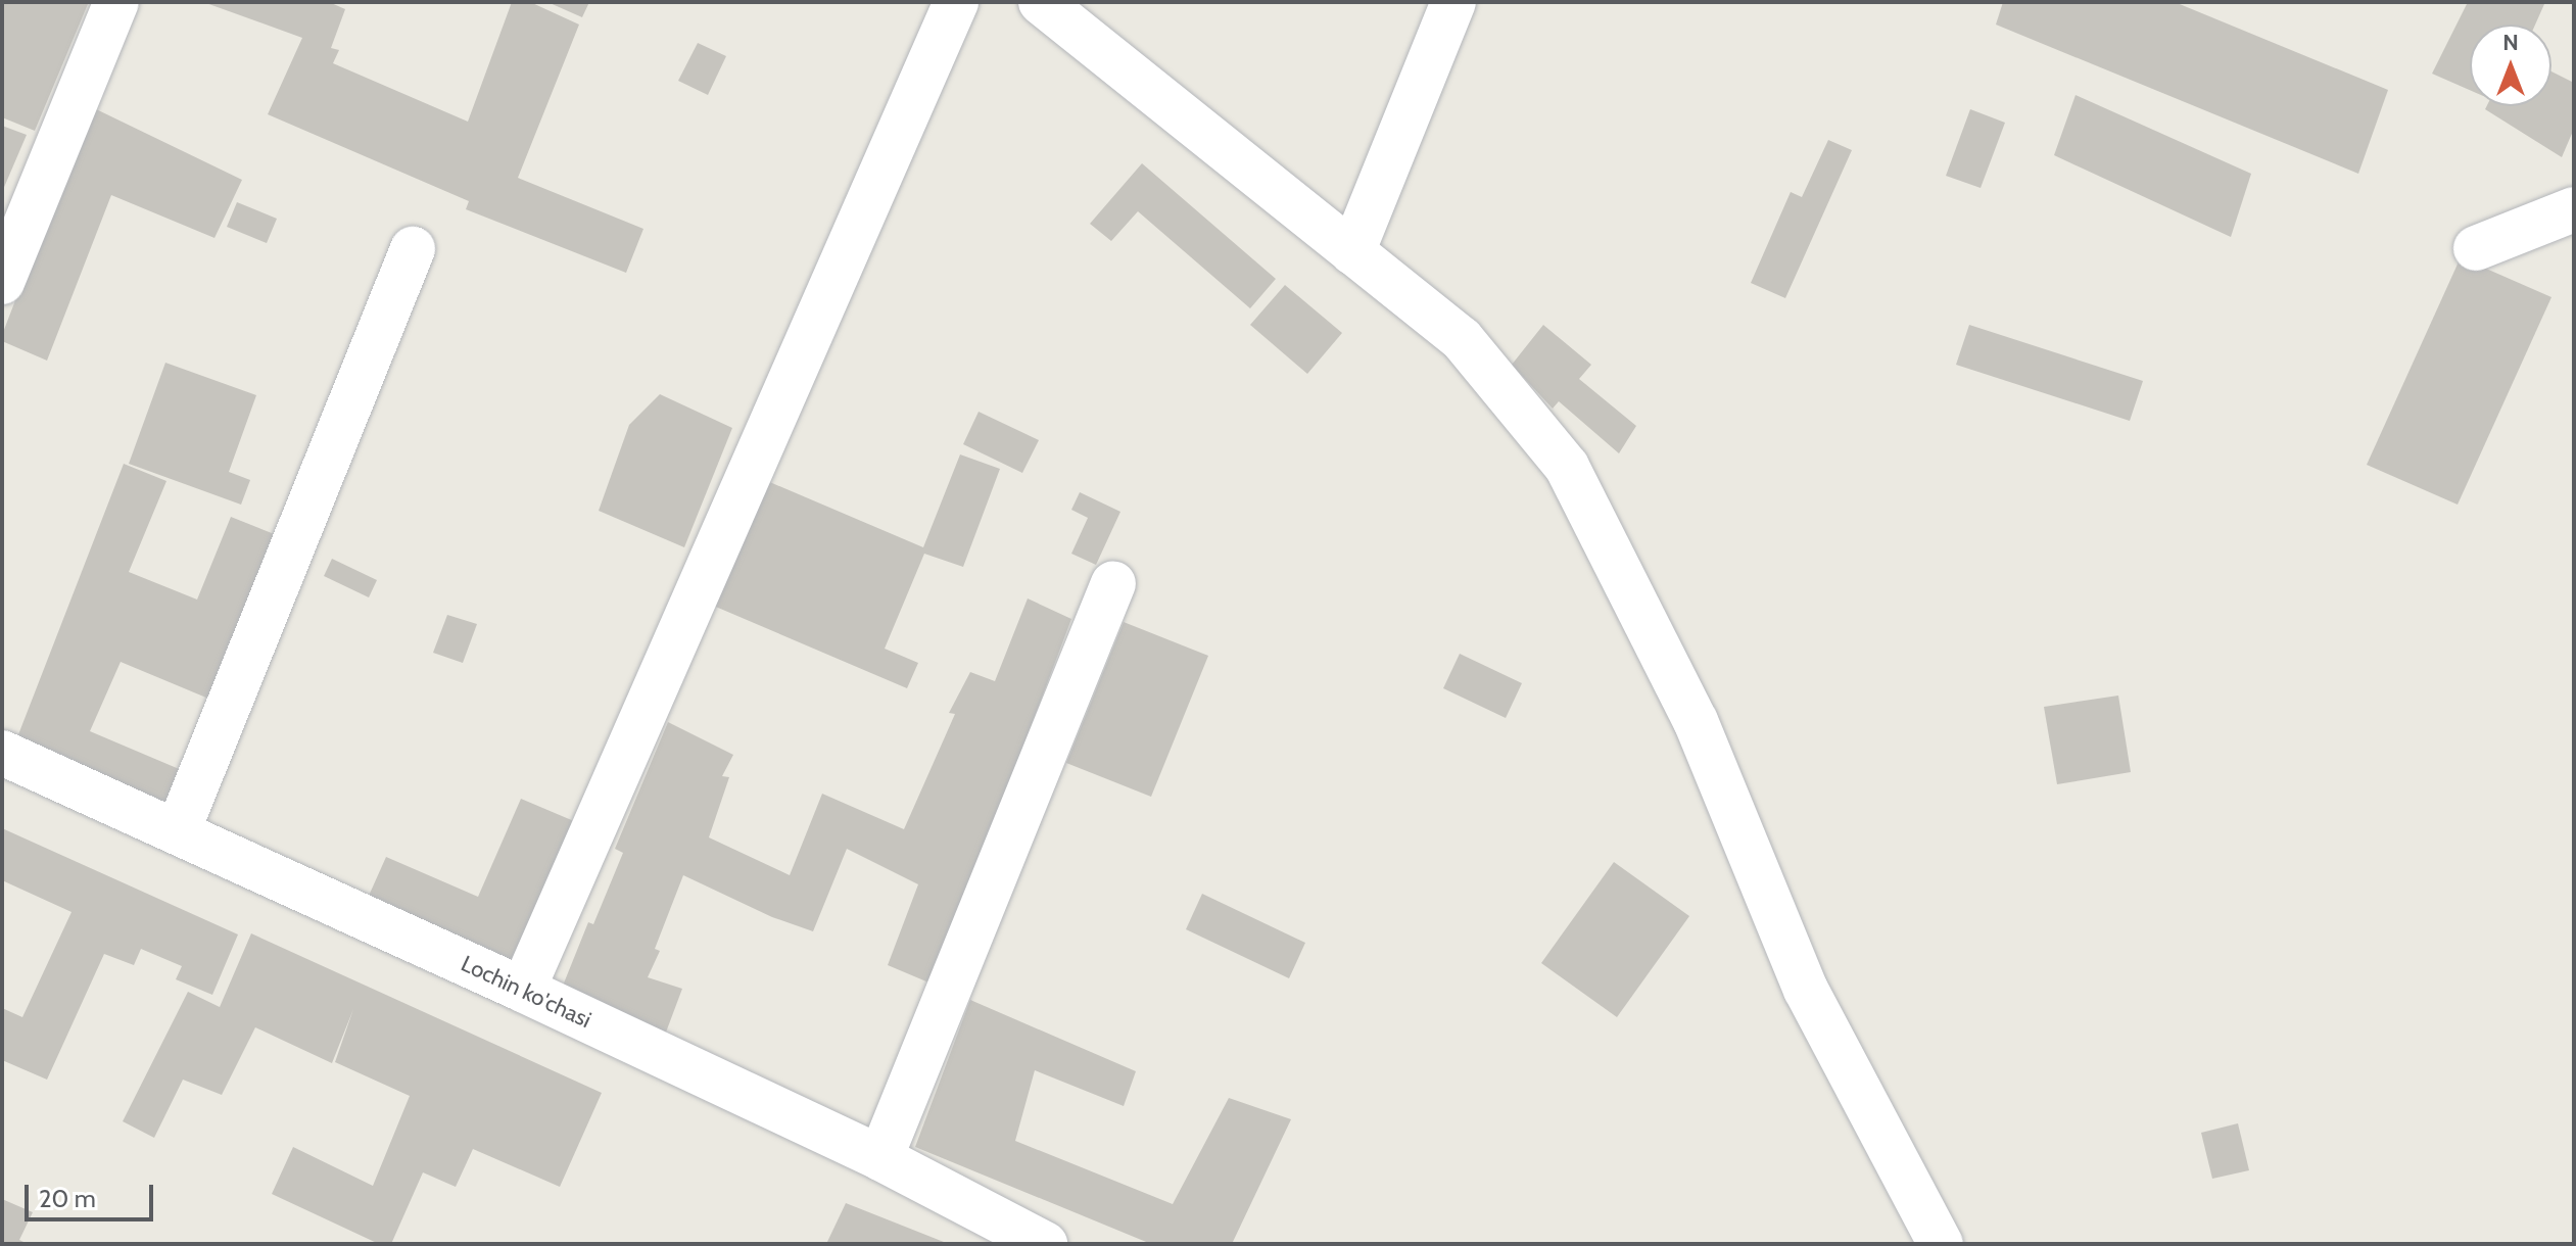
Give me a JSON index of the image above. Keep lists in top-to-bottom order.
{
  "streets": {
    "street": ["Lochin ko'chasi"]
  },
  "scale_bar": "20 m",
  "north": "top"
}
